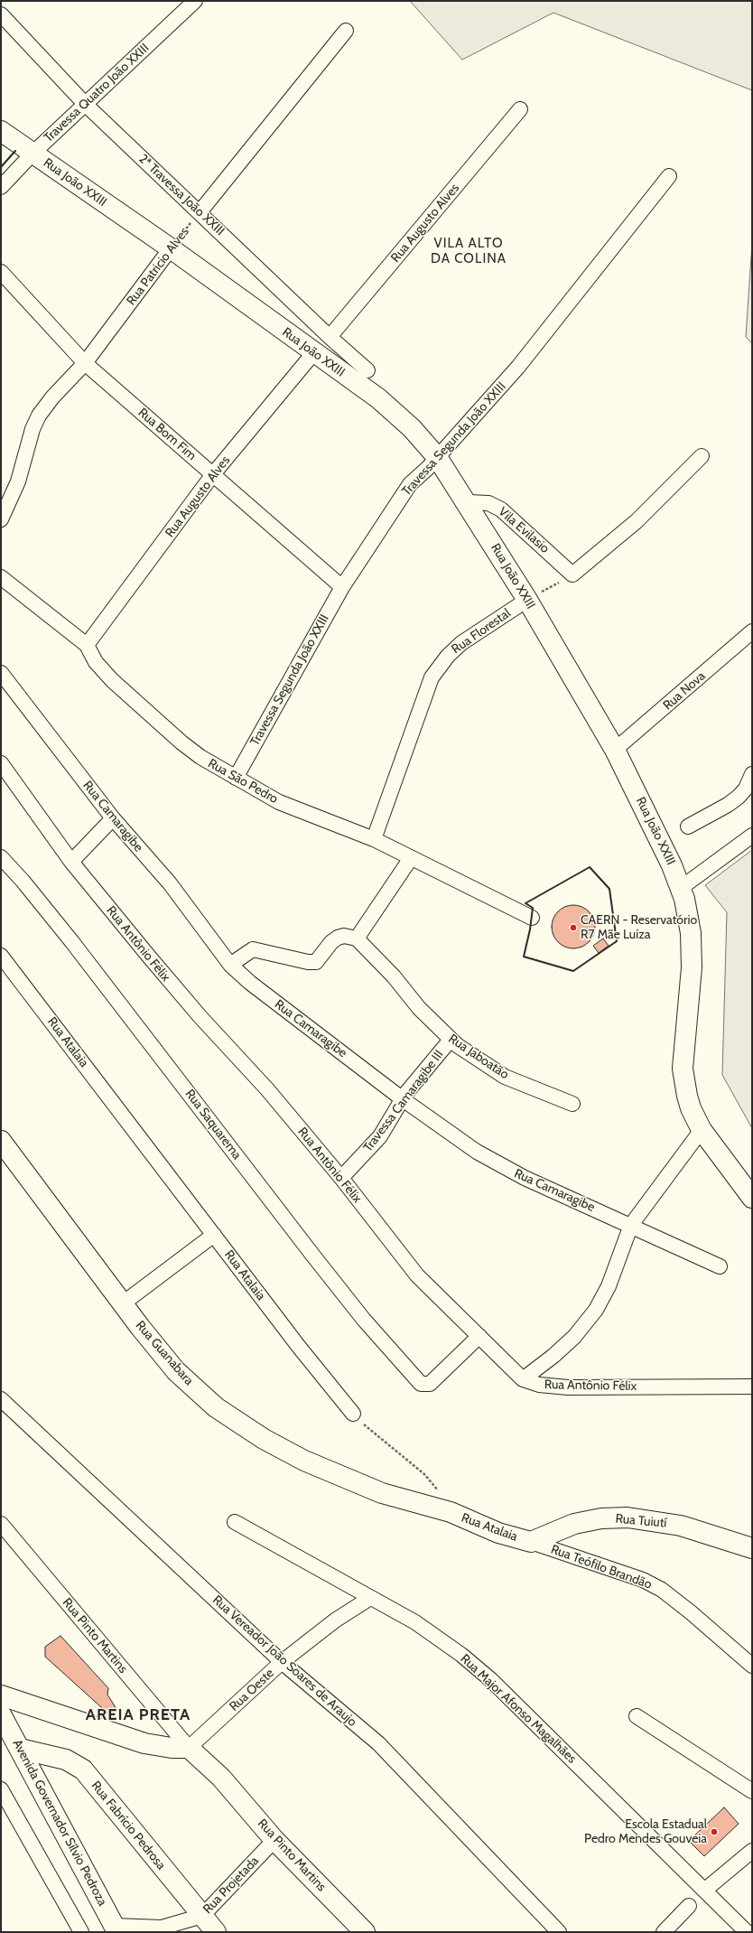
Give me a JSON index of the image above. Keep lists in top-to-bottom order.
{
  "streets": {
    "main road": [
      "Rua João XXIII",
      "Rua Atalaia",
      "Rua Guanabara",
      "Rua Tuiutí",
      "Rua Pinto Martins",
      "Avenida Governador Sílvio Pedroza",
      "Rua Fabrício Pedrosa"
    ],
    "street": [
      "Travessa Quatro João XXIII",
      "2ª Travessa João XXIII",
      "Rua Augusto Alves",
      "Rua Patricio Alves",
      "Rua Bom Fim",
      "Travessa Segunda João XXIII",
      "Vila Evilasio",
      "Rua Florestal",
      "Rua Nova",
      "Rua São Pedro",
      "Rua Camaragibe",
      "Rua Antônio Félix",
      "Rua Jaboatão",
      "Travessa Camaragibe III",
      "Rua Saquarema",
      "Rua Teófilo Brandão",
      "Rua Vereador João Soares de Araujo",
      "Rua Oeste",
      "Rua Major Afonso Magalhães",
      "Rua Projetada"
    ]
  },
  "crossings": [
    ["Travessa Quatro João XXIII", "Rua João XXIII"],
    ["Travessa Quatro João XXIII", "2ª Travessa João XXIII"],
    ["Rua João XXIII", "Rua Augusto Alves"],
    ["Rua João XXIII", "Rua Patricio Alves"],
    ["Rua João XXIII", "Travessa Segunda João XXIII"],
    ["Rua João XXIII", "Vila Evilasio"],
    ["Rua João XXIII", "Rua Florestal"],
    ["Rua João XXIII", "Rua Nova"],
    ["2ª Travessa João XXIII", "Rua Augusto Alves"],
    ["2ª Travessa João XXIII", "Rua Patricio Alves"],
    ["Rua Augusto Alves", "Rua Bom Fim"],
    ["Rua Augusto Alves", "Rua São Pedro"],
    ["Rua Patricio Alves", "Rua Bom Fim"],
    ["Rua Bom Fim", "Travessa Segunda João XXIII"],
    ["Travessa Segunda João XXIII", "Rua São Pedro"],
    ["Rua Florestal", "Rua São Pedro"],
    ["Rua Camaragibe", "Travessa Camaragibe III"],
    ["Rua Antônio Félix", "Travessa Camaragibe III"],
    ["Rua Antônio Félix", "Rua Saquarema"],
    ["Rua Atalaia", "Rua Guanabara"],
    ["Rua Atalaia", "Rua Tuiutí"],
    ["Rua Atalaia", "Rua Teófilo Brandão"],
    ["Rua Jaboatão", "Travessa Camaragibe III"],
    ["Rua Tuiutí", "Rua Teófilo Brandão"],
    ["Rua Pinto Martins", "Rua Oeste"],
    ["Rua Pinto Martins", "Rua Projetada"],
    ["Rua Vereador João Soares de Araujo", "Rua Oeste"],
    ["Rua Oeste", "Rua Major Afonso Magalhães"],
    ["Avenida Governador Sílvio Pedroza", "Rua Fabrício Pedrosa"],
    ["Avenida Governador Sílvio Pedroza", "Rua Projetada"],
    ["Rua Fabrício Pedrosa", "Rua Projetada"]
  ],
  "districts": ["VILA ALTO DA COLINA", "AREIA PRETA"],
  "places": ["CAERN - Reservatório R7 Mãe Luíza", "Escola Estadual Pedro Mendes Gouveia"]
}
